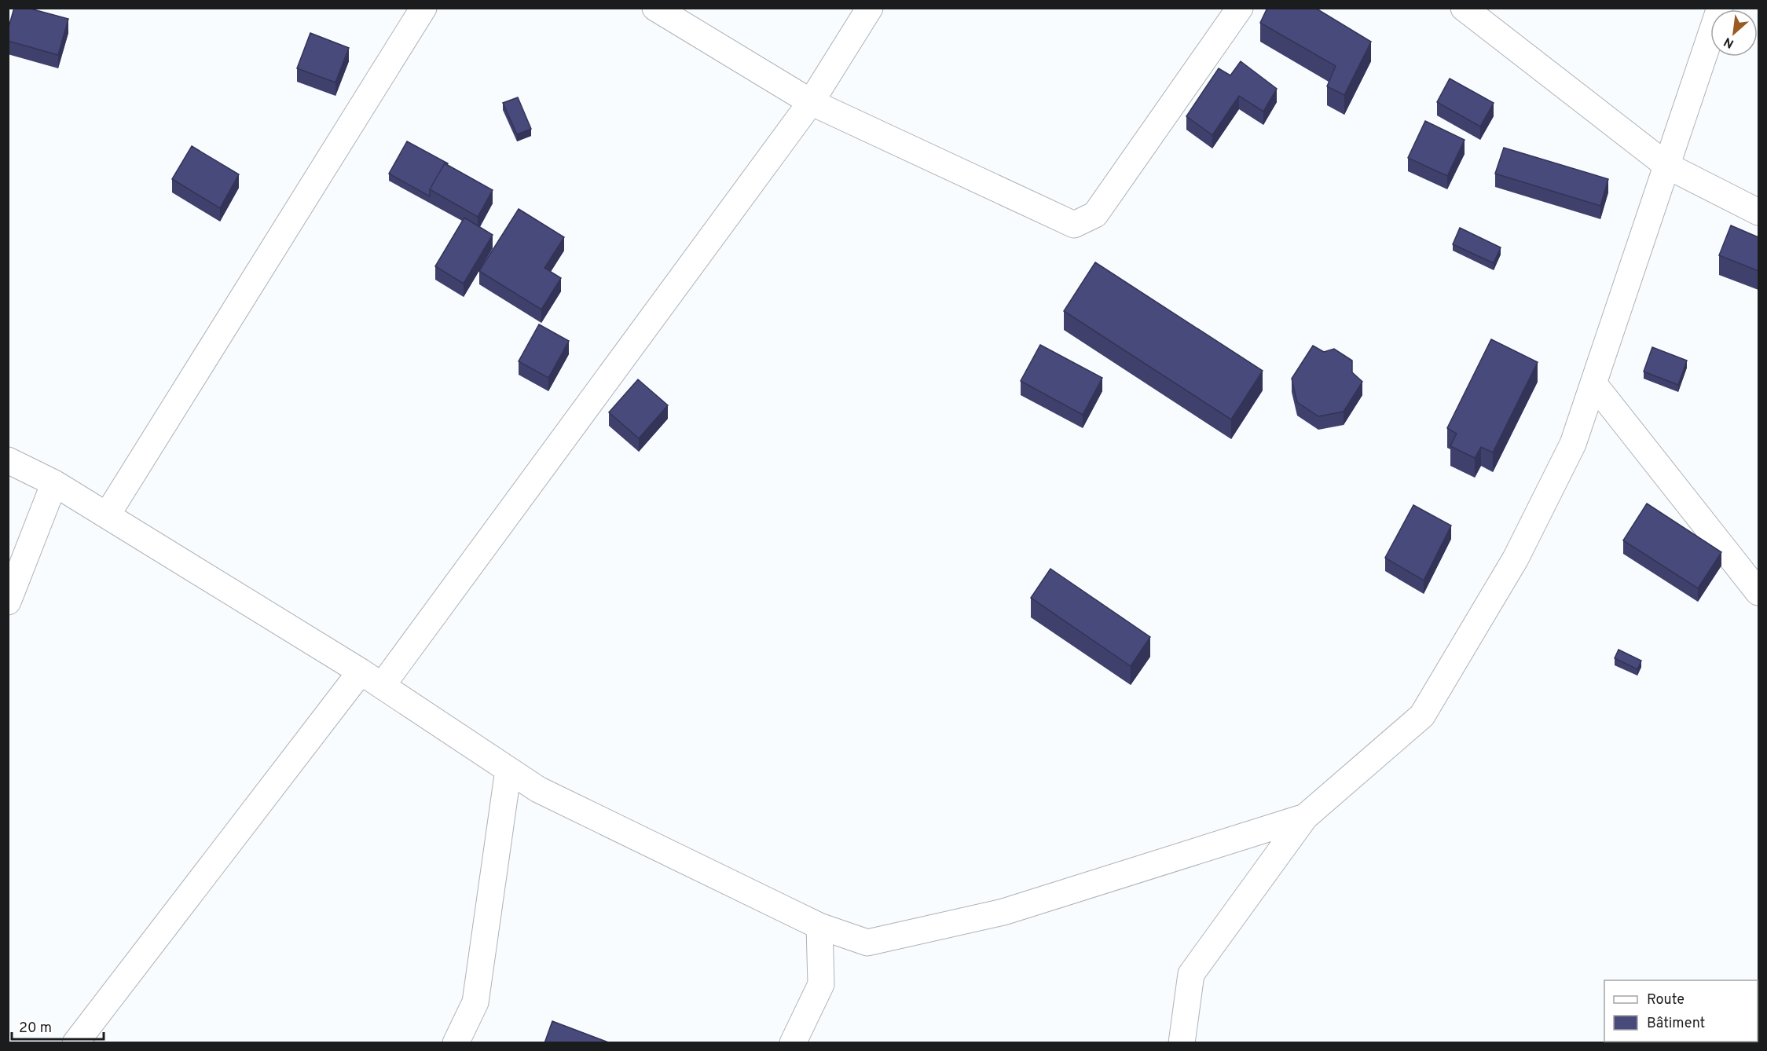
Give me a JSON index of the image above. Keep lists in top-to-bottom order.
{
  "legend": ["Route", "Bâtiment"],
  "scale_bar": "20 m",
  "north": "bottom left"
}
